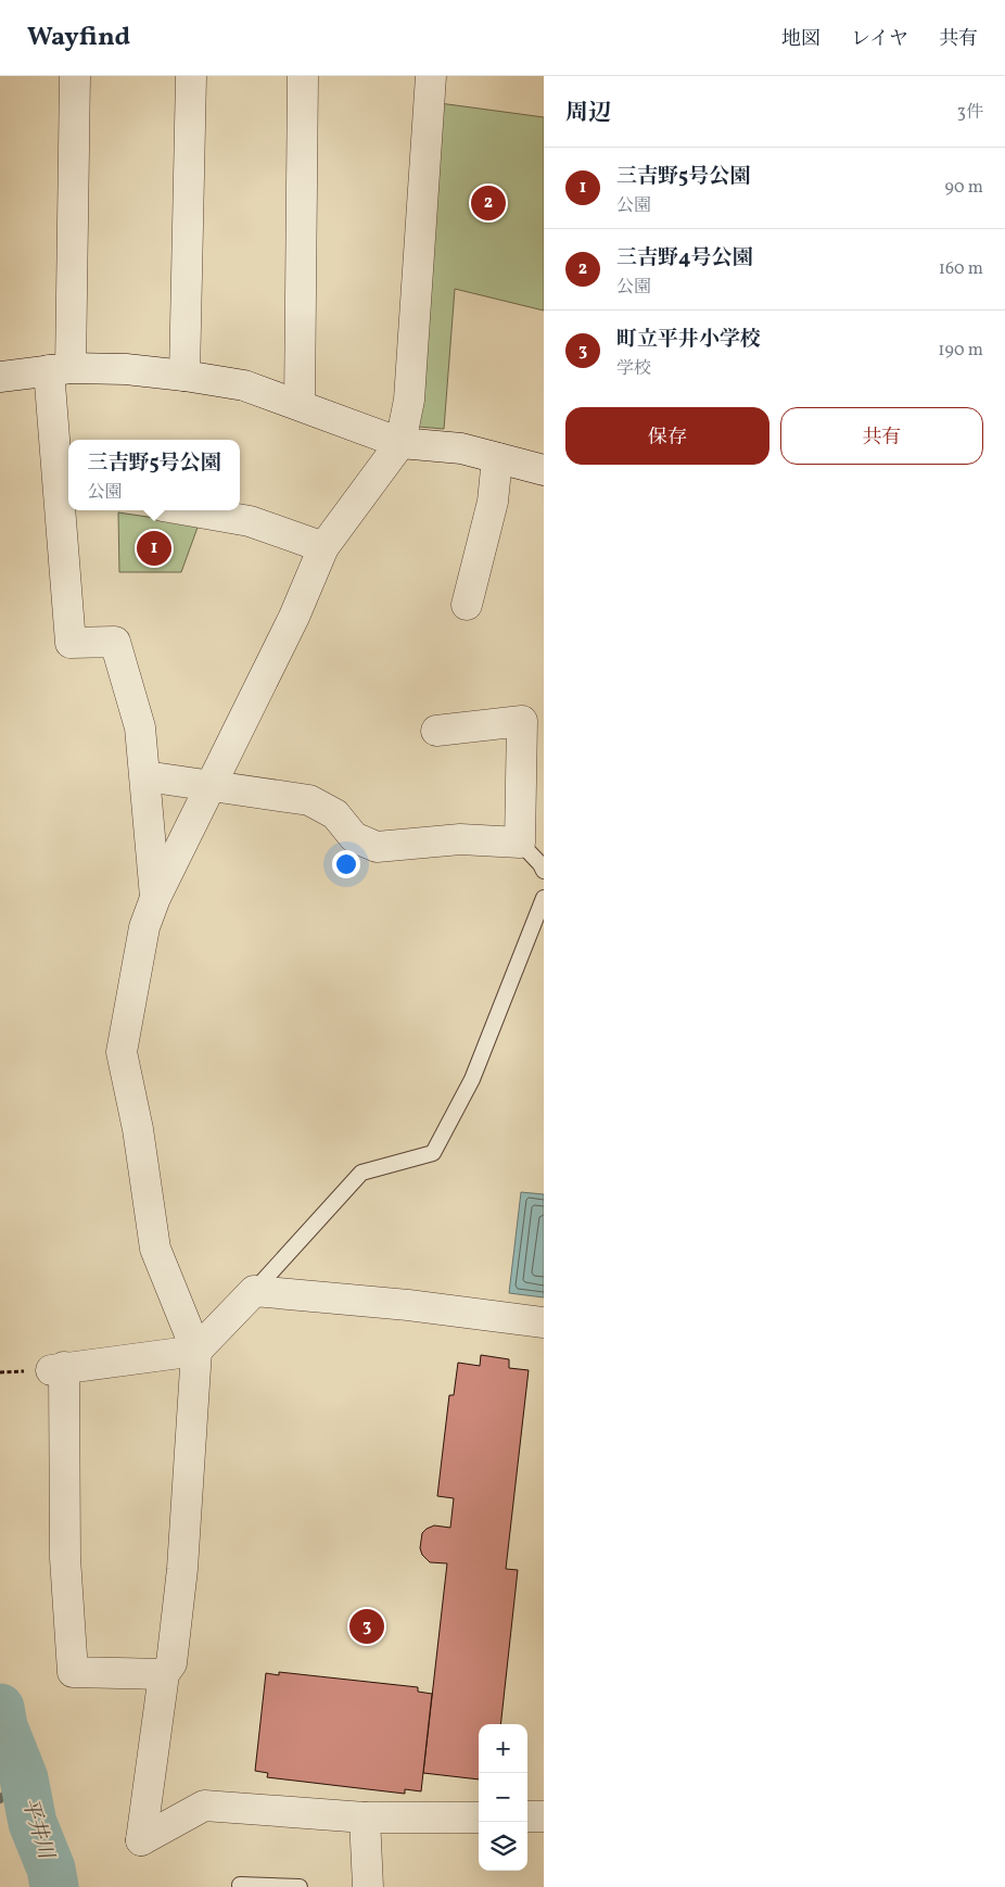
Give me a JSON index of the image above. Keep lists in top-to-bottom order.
{
  "water": ["平井川"],
  "page": {
    "header": "Wayfind",
    "nav": ["地図", "レイヤ", "共有"],
    "heading": ["周辺", "3件"],
    "list": [
      {
        "mark": "1",
        "name": "三吉野5号公園",
        "note": "公園",
        "value": "90 m"
      },
      {
        "mark": "2",
        "name": "三吉野4号公園",
        "note": "公園",
        "value": "160 m"
      },
      {
        "mark": "3",
        "name": "町立平井小学校",
        "note": "学校",
        "value": "190 m"
      }
    ],
    "pins": ["2", "1", "3"],
    "buttons": ["保存", "共有"],
    "popup": ["三吉野5号公園", "公園"],
    "map_buttons": ["+", "−"]
  }
}
